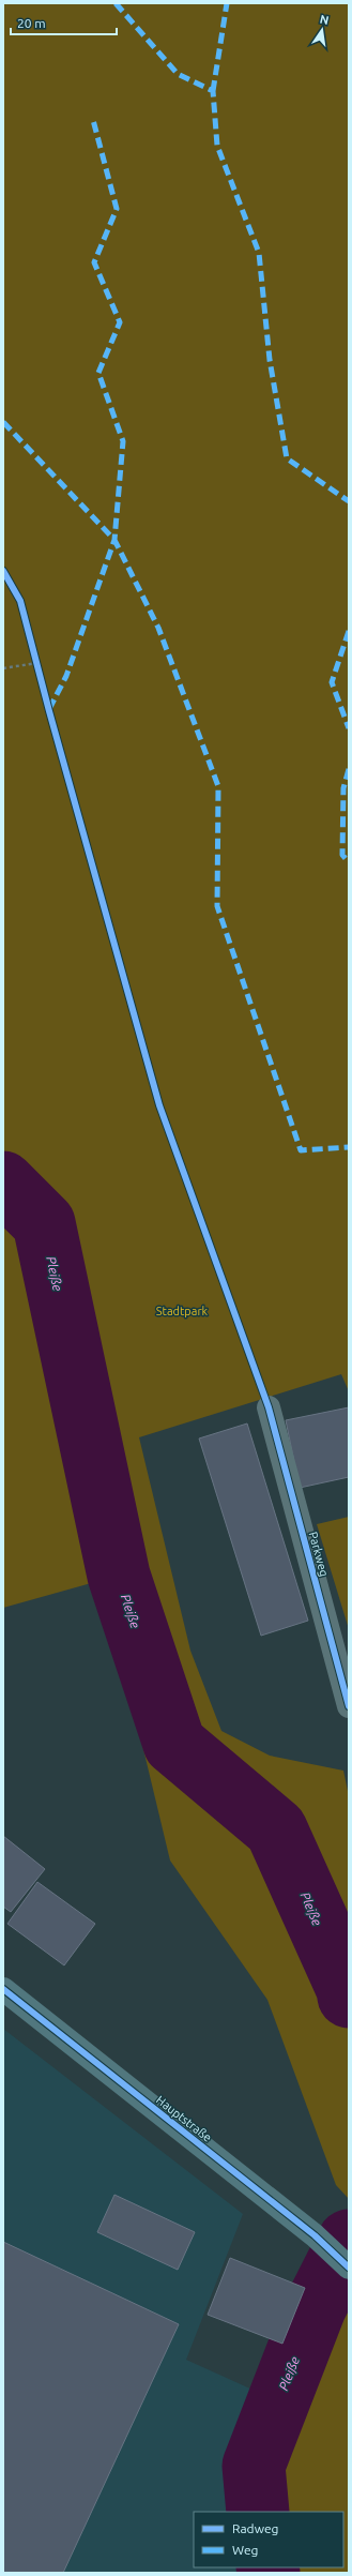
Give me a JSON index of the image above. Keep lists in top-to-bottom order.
{
  "streets": {
    "main road": ["Hauptstraße"],
    "street": ["Parkweg"]
  },
  "water": ["Pleiße"],
  "parks": ["Stadtpark"],
  "legend": ["Radweg", "Weg"],
  "scale_bar": "20 m",
  "north": "top"
}
